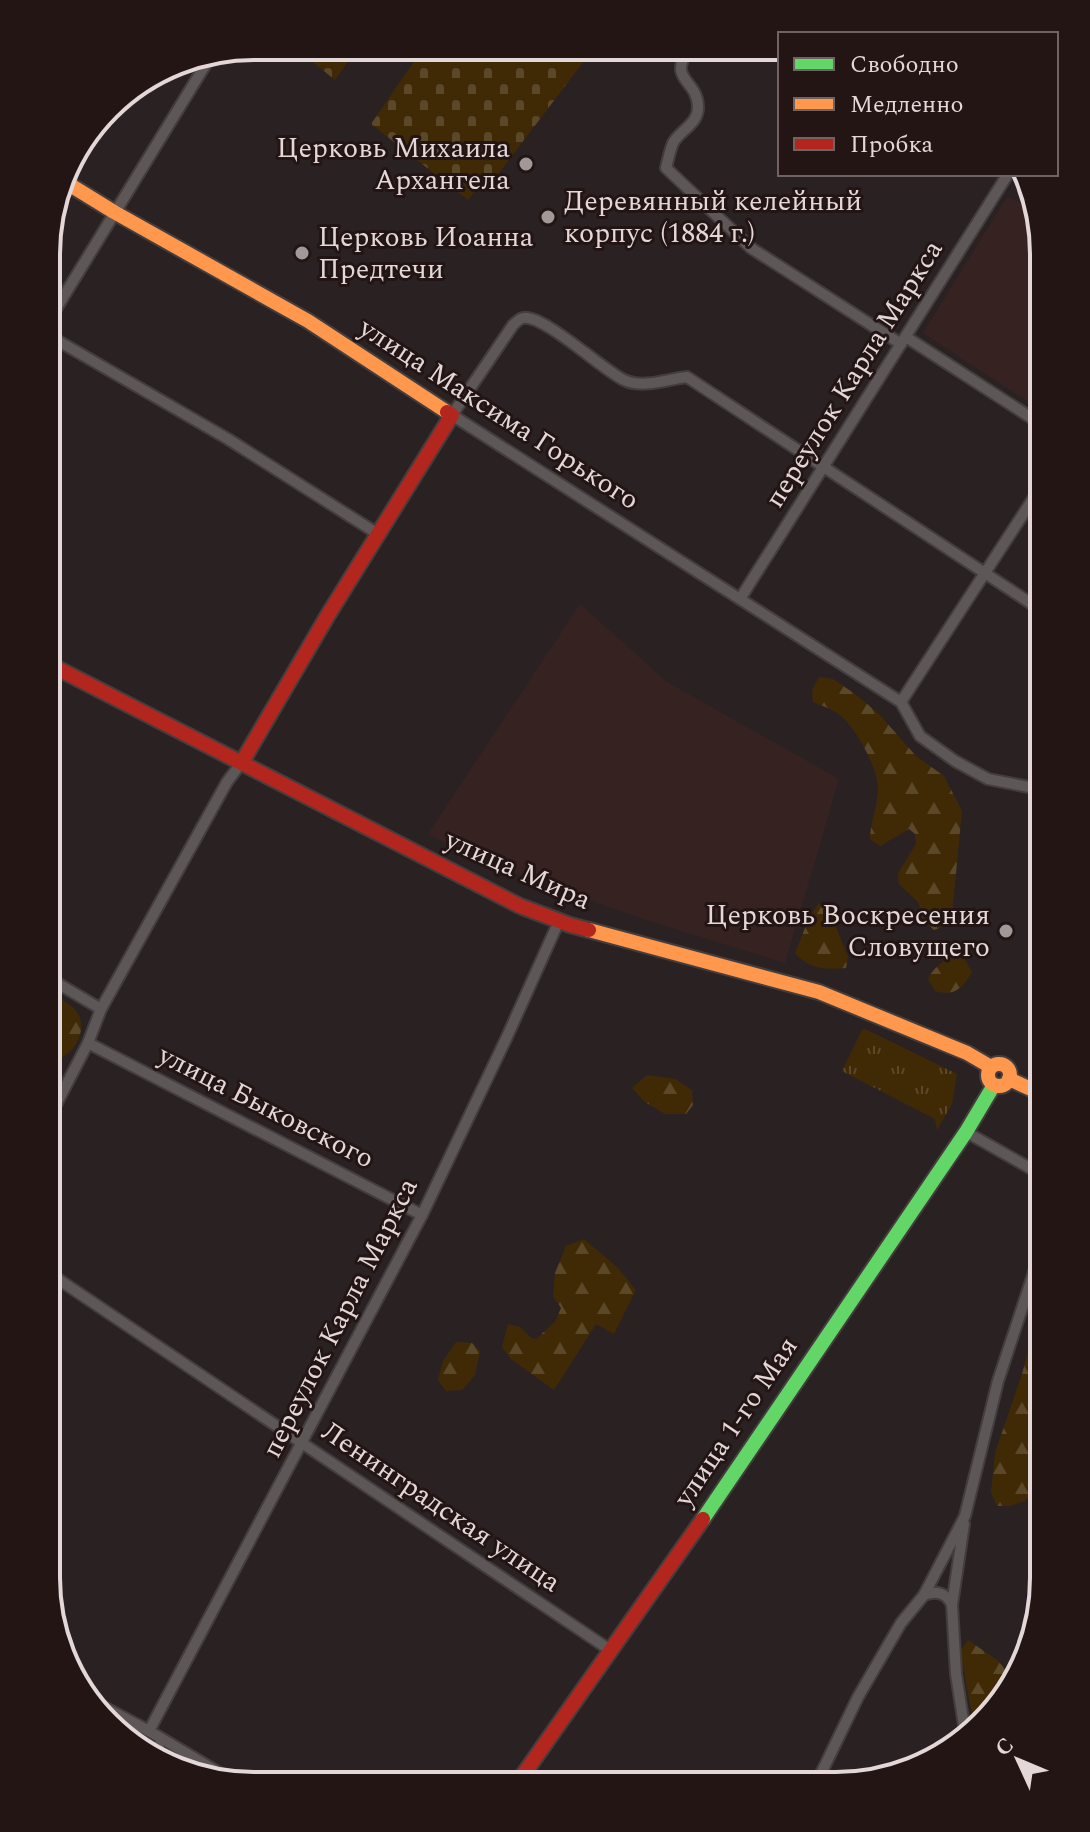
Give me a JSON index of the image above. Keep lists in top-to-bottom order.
{
  "streets": {
    "street": [
      "переулок Карла Маркса",
      "улица Максима Горького",
      "улица Мира",
      "улица Быковского",
      "улица 1-го Мая",
      "Ленинградская улица"
    ]
  },
  "crossings": [
    ["переулок Карла Маркса", "улица Максима Горького"],
    ["переулок Карла Маркса", "улица Мира"],
    ["переулок Карла Маркса", "улица Быковского"],
    ["переулок Карла Маркса", "Ленинградская улица"],
    ["улица Мира", "улица 1-го Мая"],
    ["улица 1-го Мая", "Ленинградская улица"]
  ],
  "places": [
    "Церковь Михаила Архангела",
    "Деревянный келейный корпус (1884 г.)",
    "Церковь Иоанна Предтечи",
    "Церковь Воскресения Словущего"
  ],
  "legend": ["Свободно", "Медленно", "Пробка"],
  "north": "top left"
}
